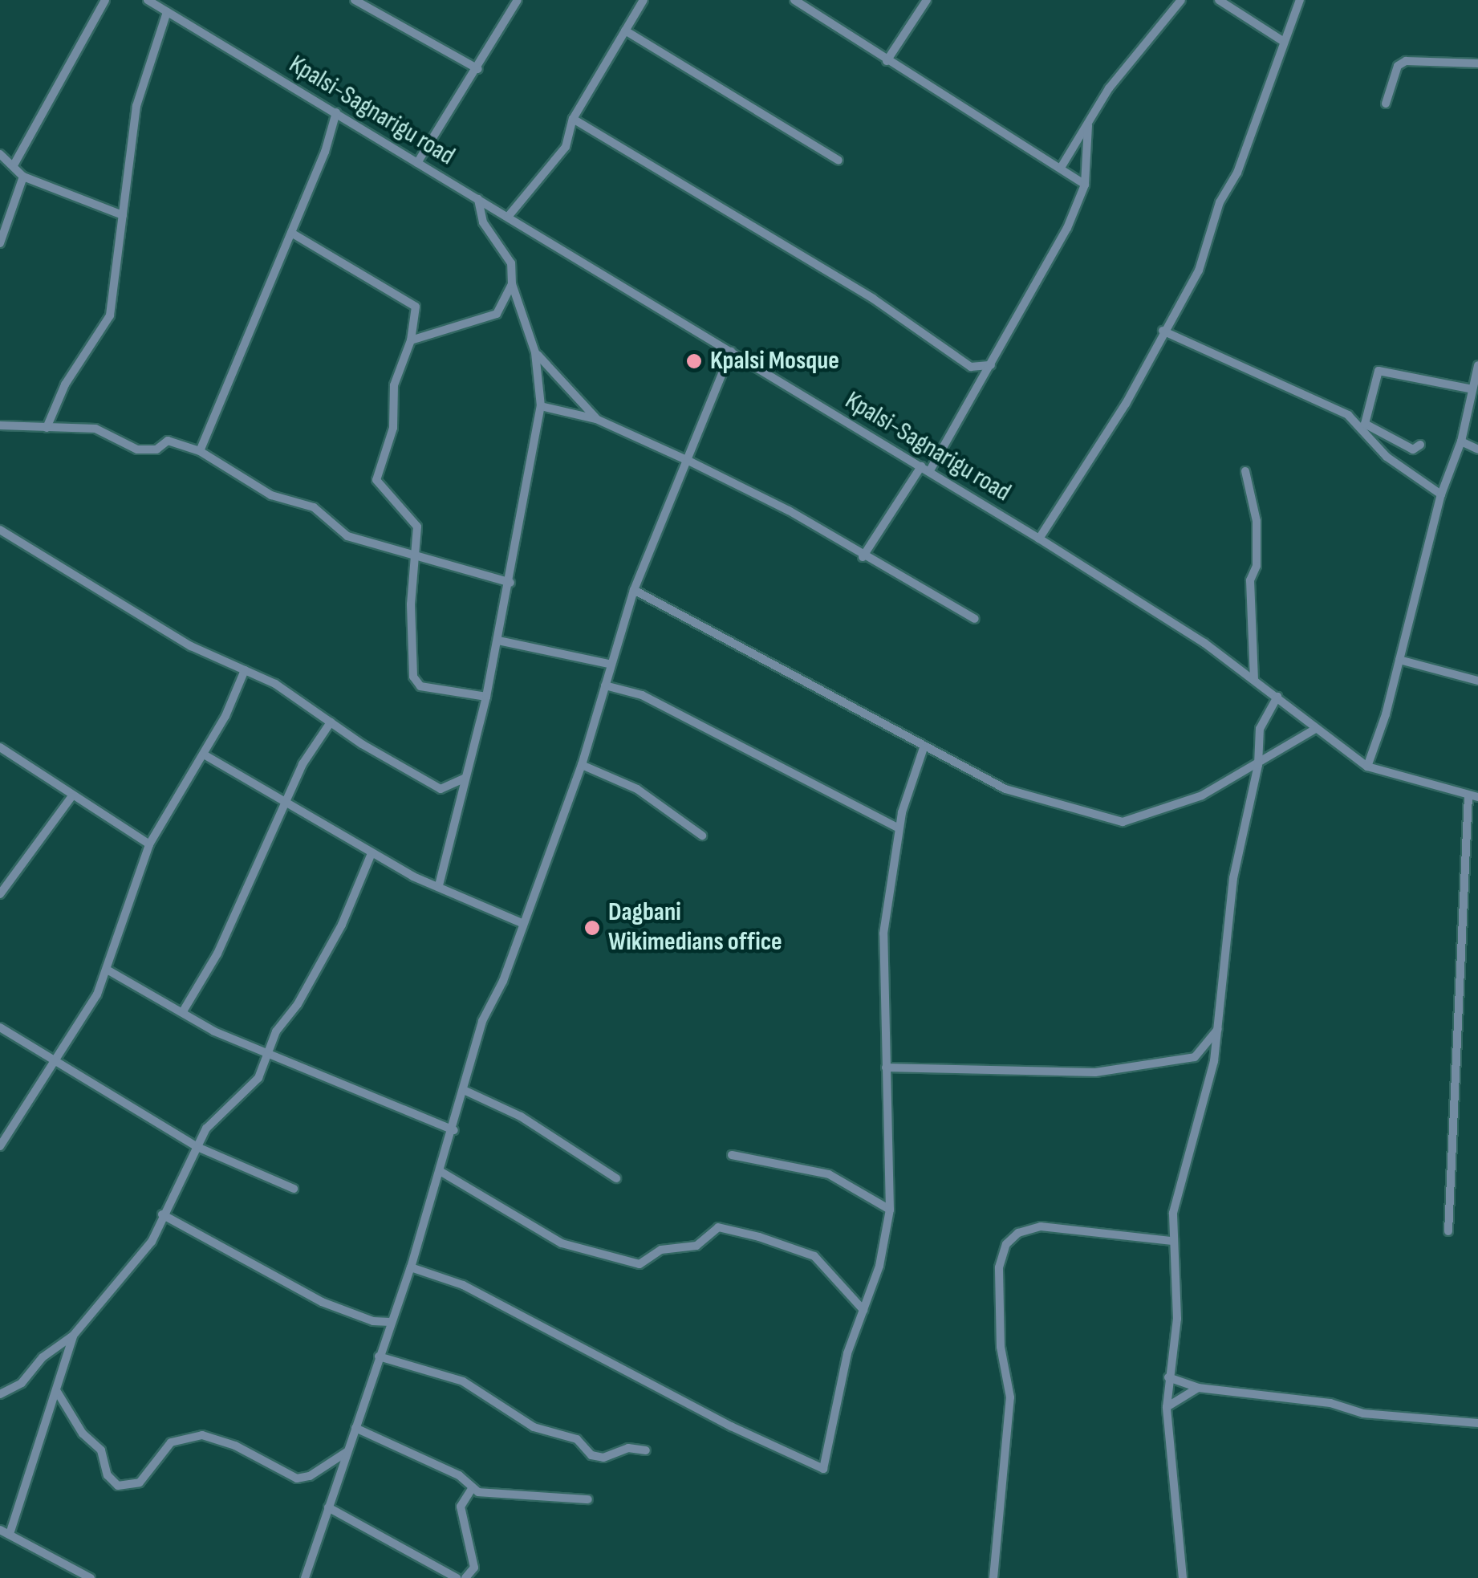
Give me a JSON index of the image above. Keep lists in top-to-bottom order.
{
  "streets": {
    "street": ["Kpalsi-Sagnarigu road"]
  },
  "places": ["Kpalsi Mosque", "Dagbani Wikimedians office"]
}
